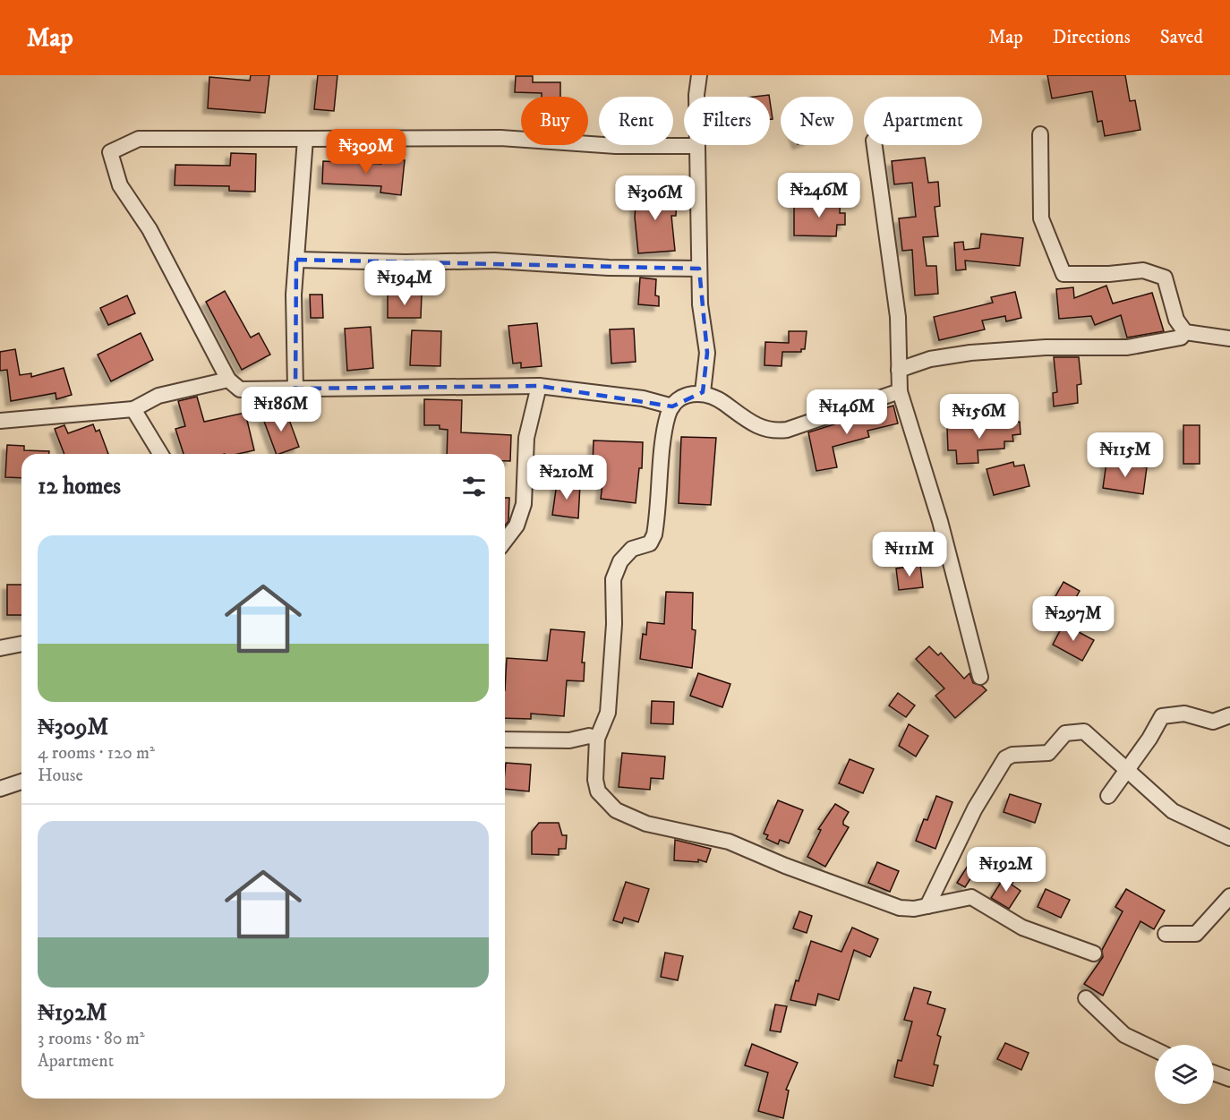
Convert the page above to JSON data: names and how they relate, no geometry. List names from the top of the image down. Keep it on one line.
{"page":{"header":"Map","nav":["Map","Directions","Saved"],"chip":["Buy","Rent","Filters","New","Apartment"],"price":["₦309M","₦246M","₦306M","₦194M","₦186M","₦146M","₦156M","₦115M","₦210M","₦111M","₦297M","₦192M"],"heading":"12 homes","list":[{"name":"₦309M","note":"4 rooms · 120 m² · House"},{"name":"₦192M","note":"3 rooms · 80 m² · Apartment"}]}}
